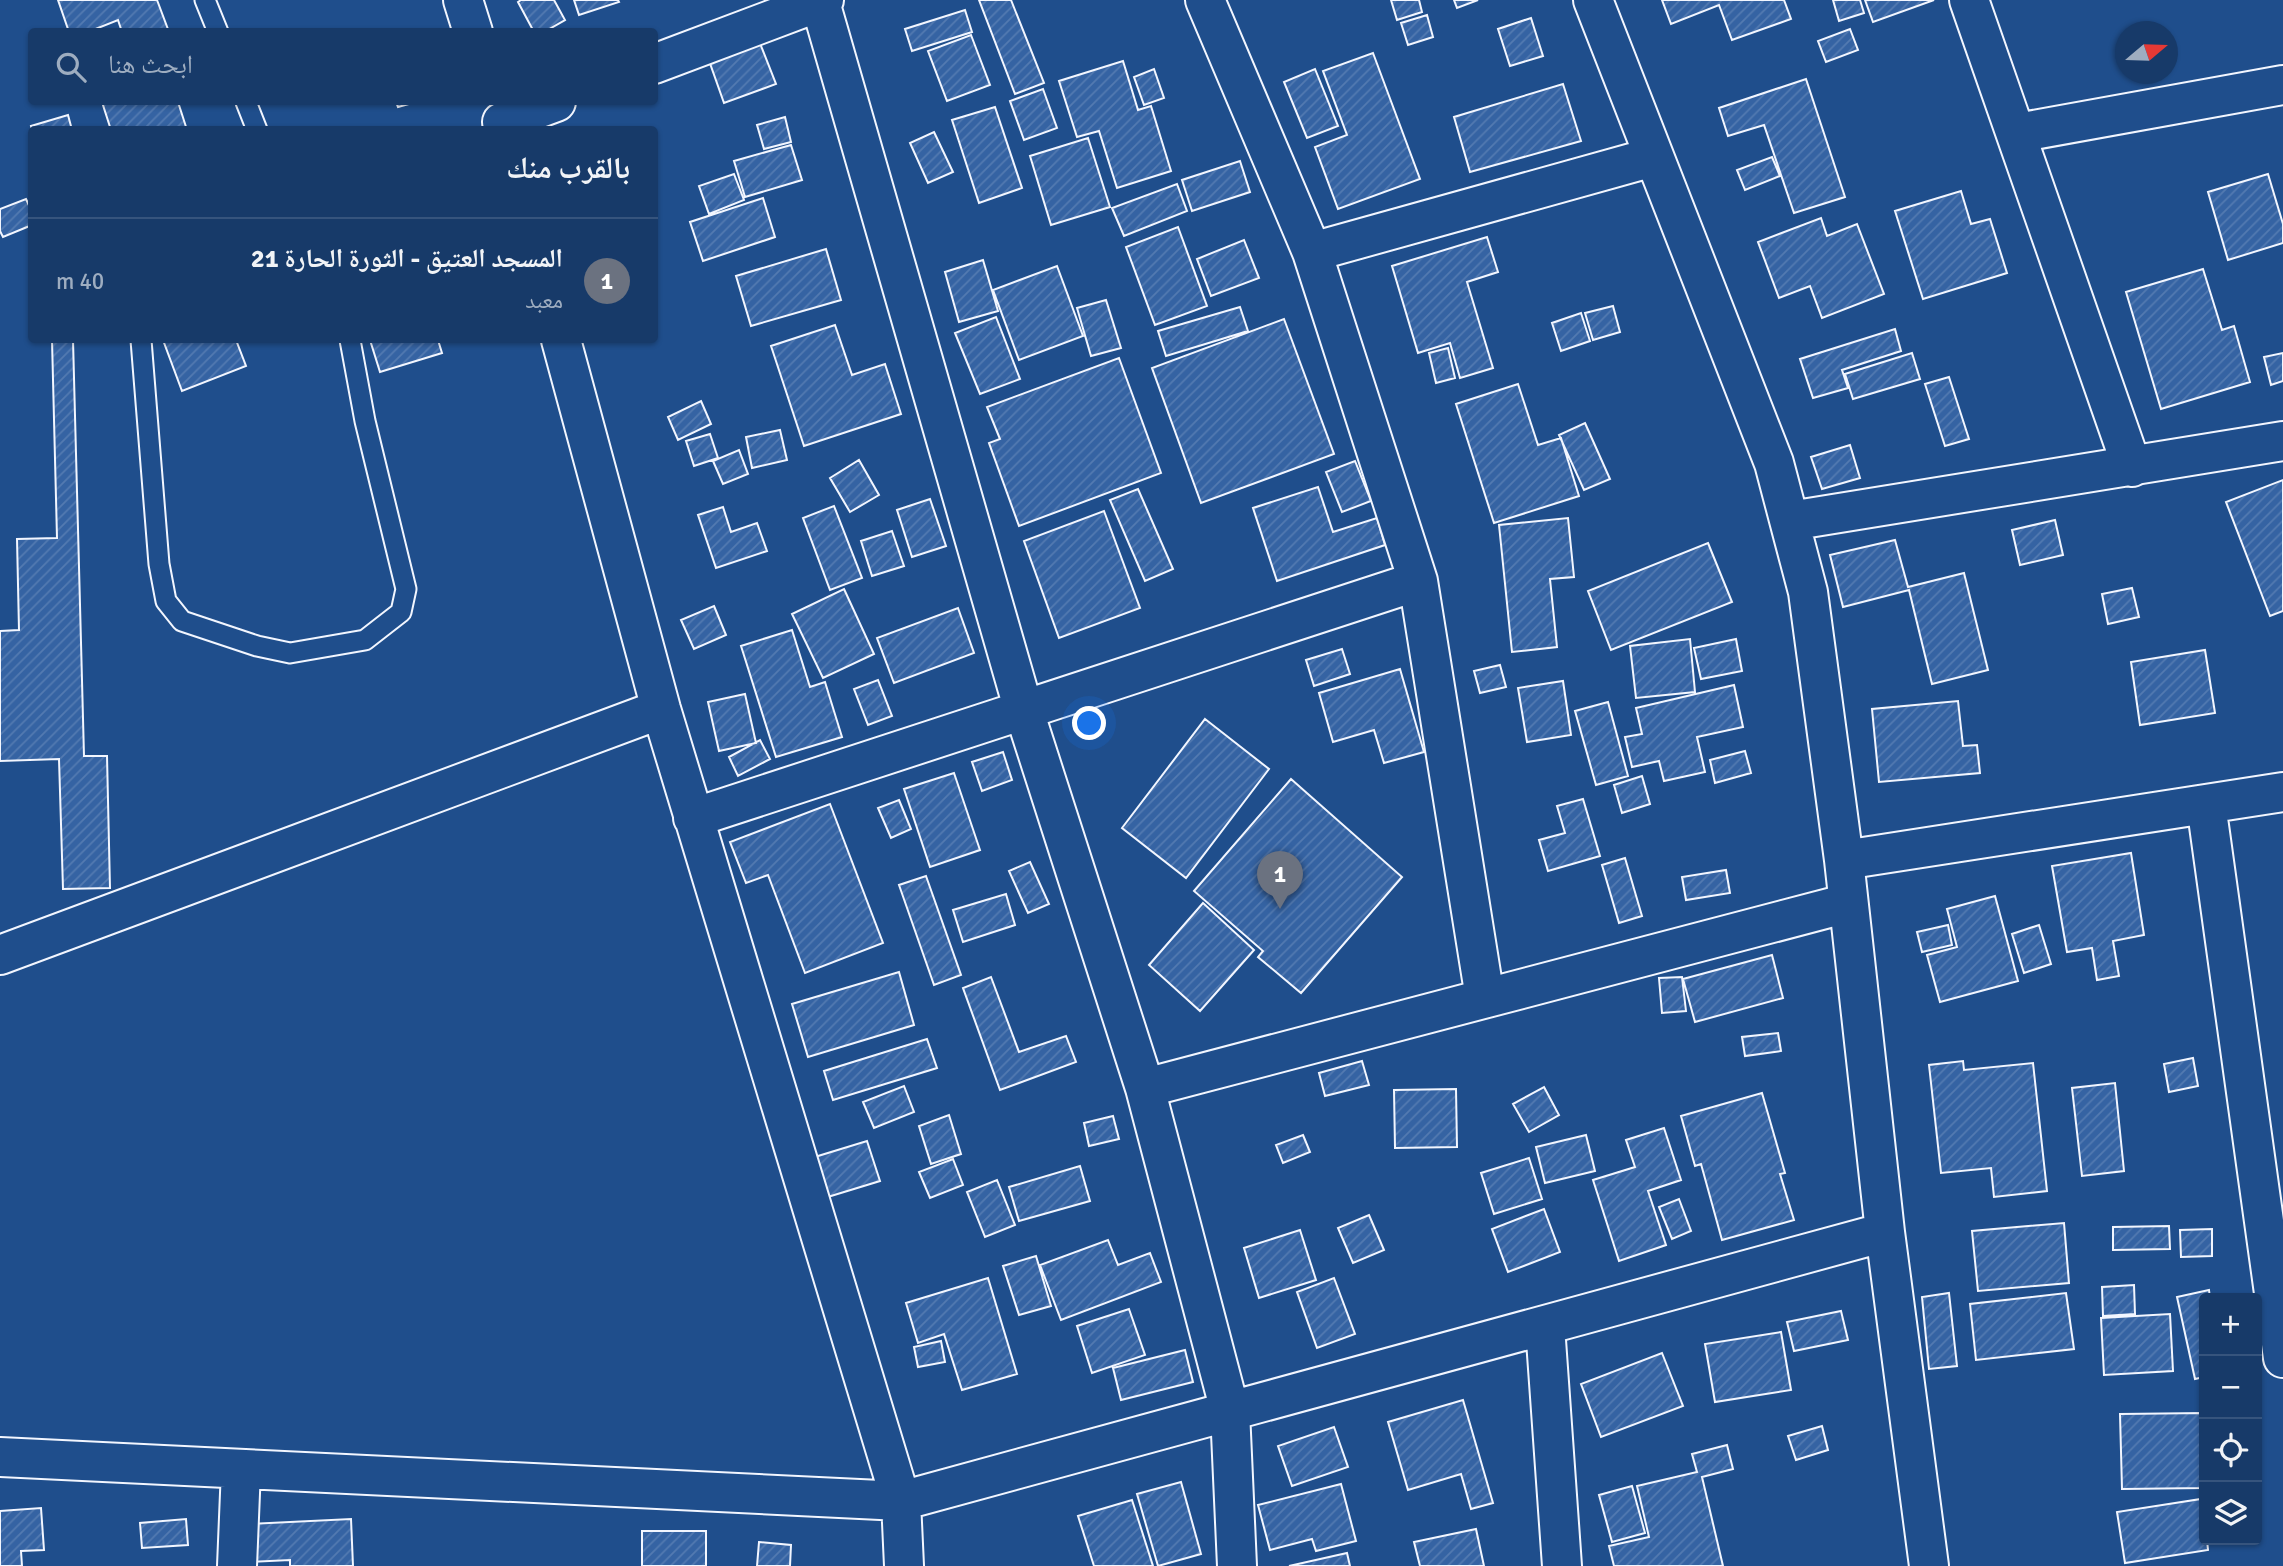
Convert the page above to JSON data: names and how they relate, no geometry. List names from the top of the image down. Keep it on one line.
{"north":"right","page":{"search":"ابحث هنا","heading":"بالقرب منك","list":[{"mark":"1","name":"المسجد العتيق - الثورة الحارة 21","note":"معبد","value":"40 m"}],"pins":"1","map_buttons":["+","−"]}}
